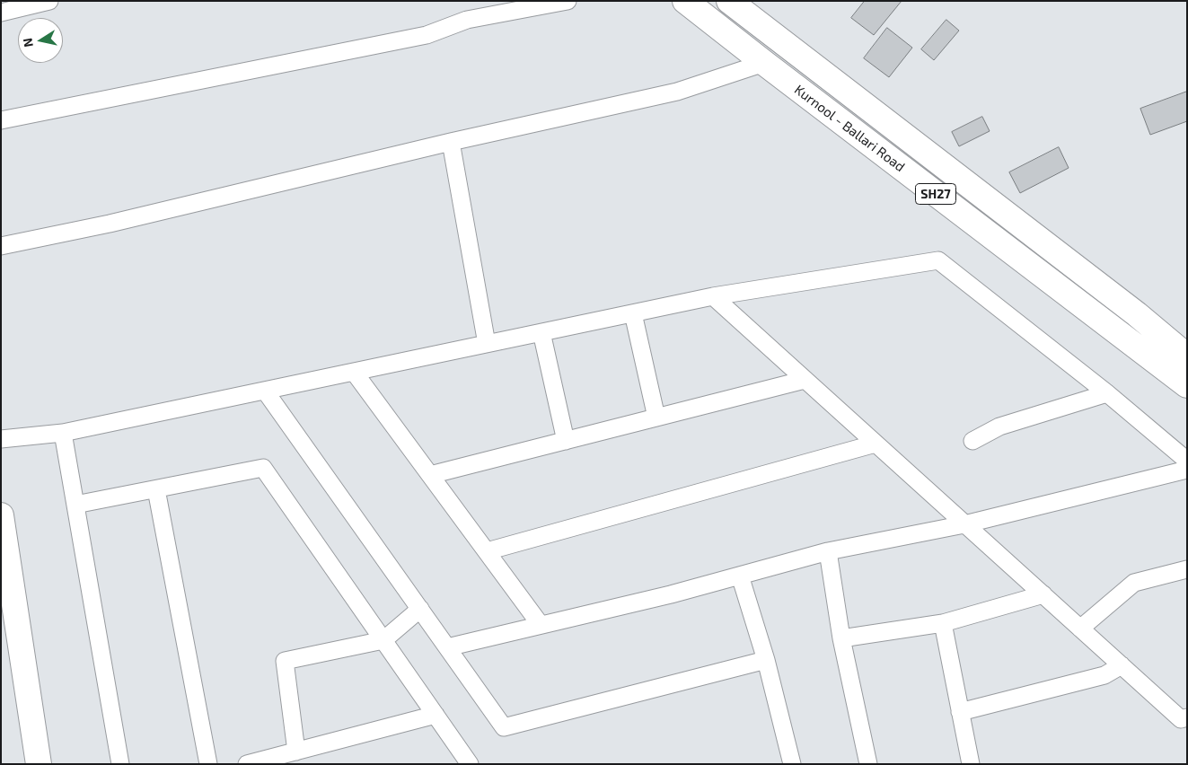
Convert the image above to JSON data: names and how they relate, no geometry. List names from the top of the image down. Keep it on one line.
{"streets":{"main road":["Kurnool - Ballari Road","SH27"]},"north":"left"}
